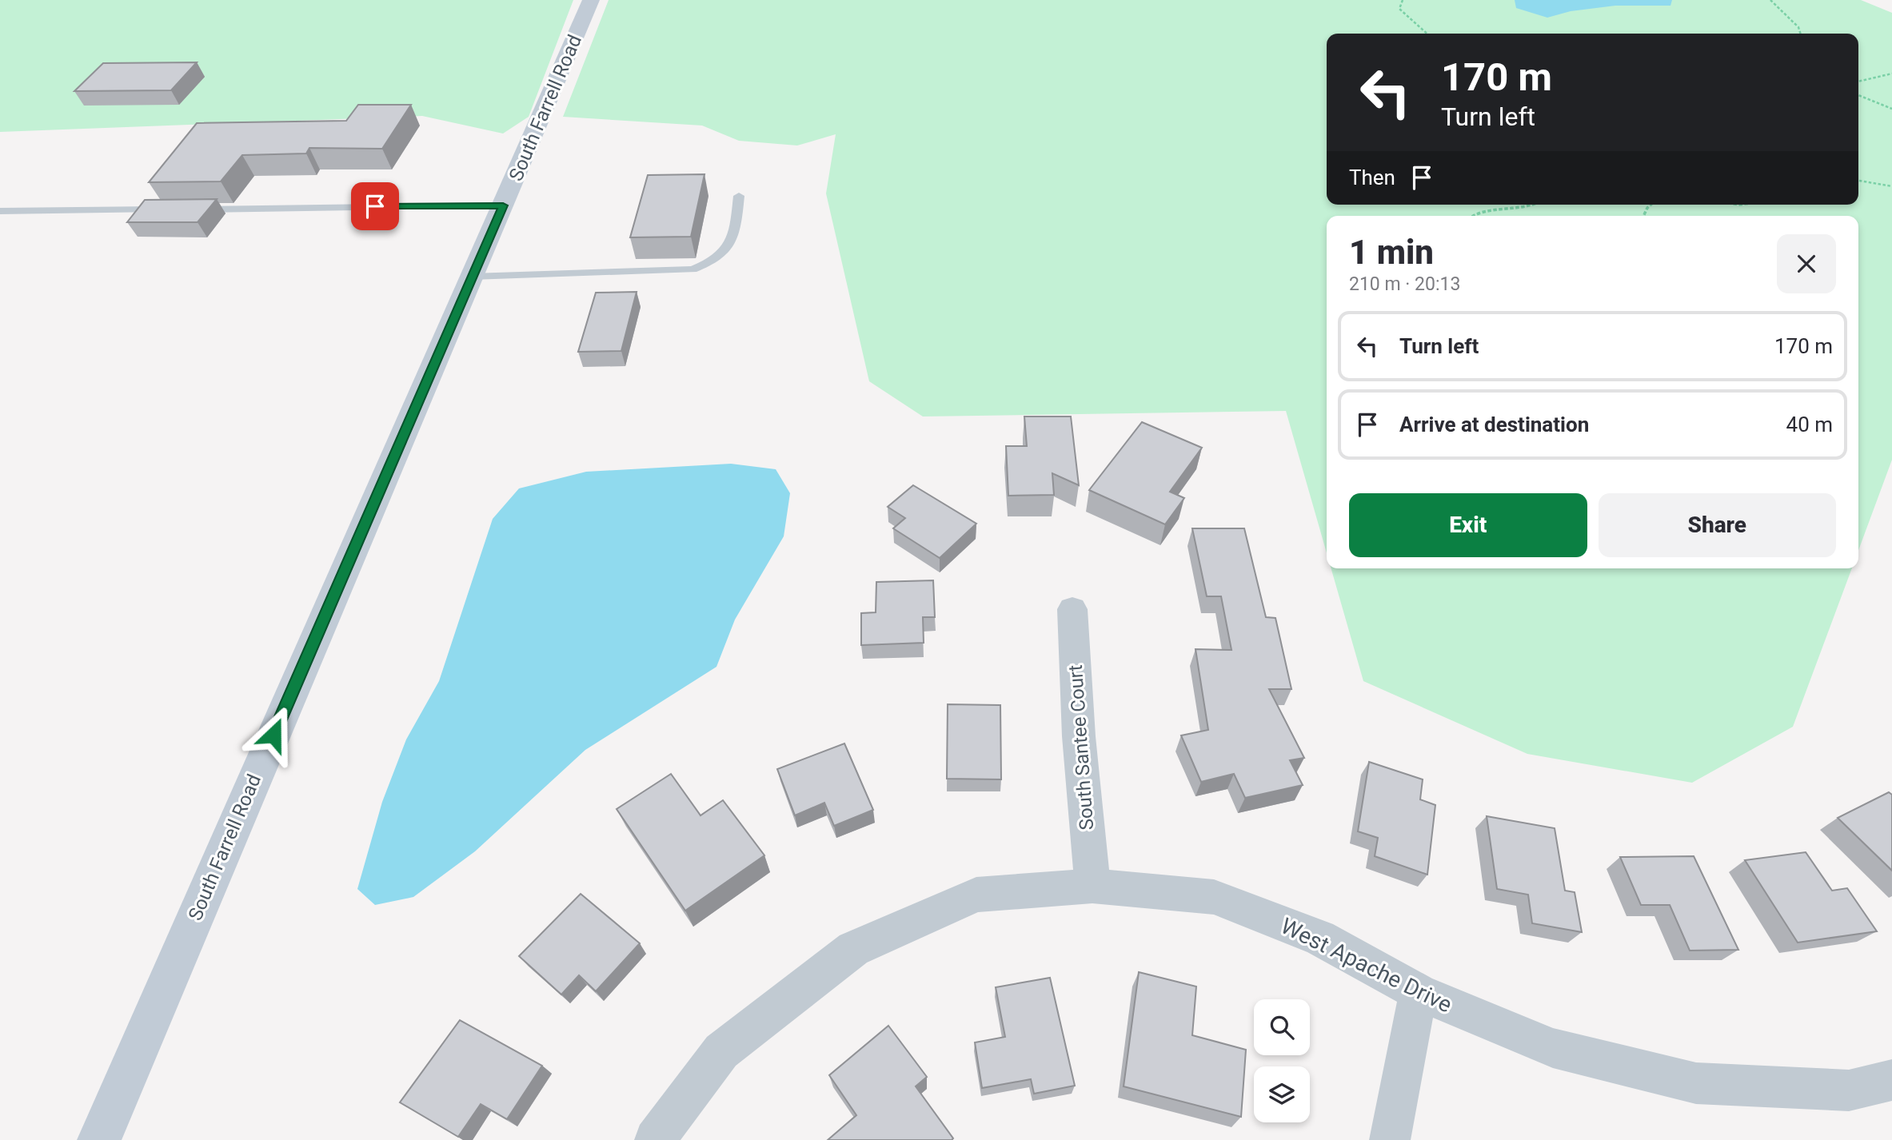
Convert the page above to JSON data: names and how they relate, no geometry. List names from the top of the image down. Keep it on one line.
{"streets":{"street":["South Farrell Road","South Santee Court","West Apache Drive"]},"crossings":[["South Santee Court","West Apache Drive"]],"page":{"turn":["170 m","Turn left"],"then":"Then","heading":["1 min","210 m · 20:13"],"list":[{"name":"Turn left","value":"170 m"},{"name":"Arrive at destination","value":"40 m"}],"buttons":["Exit","Share"]}}
